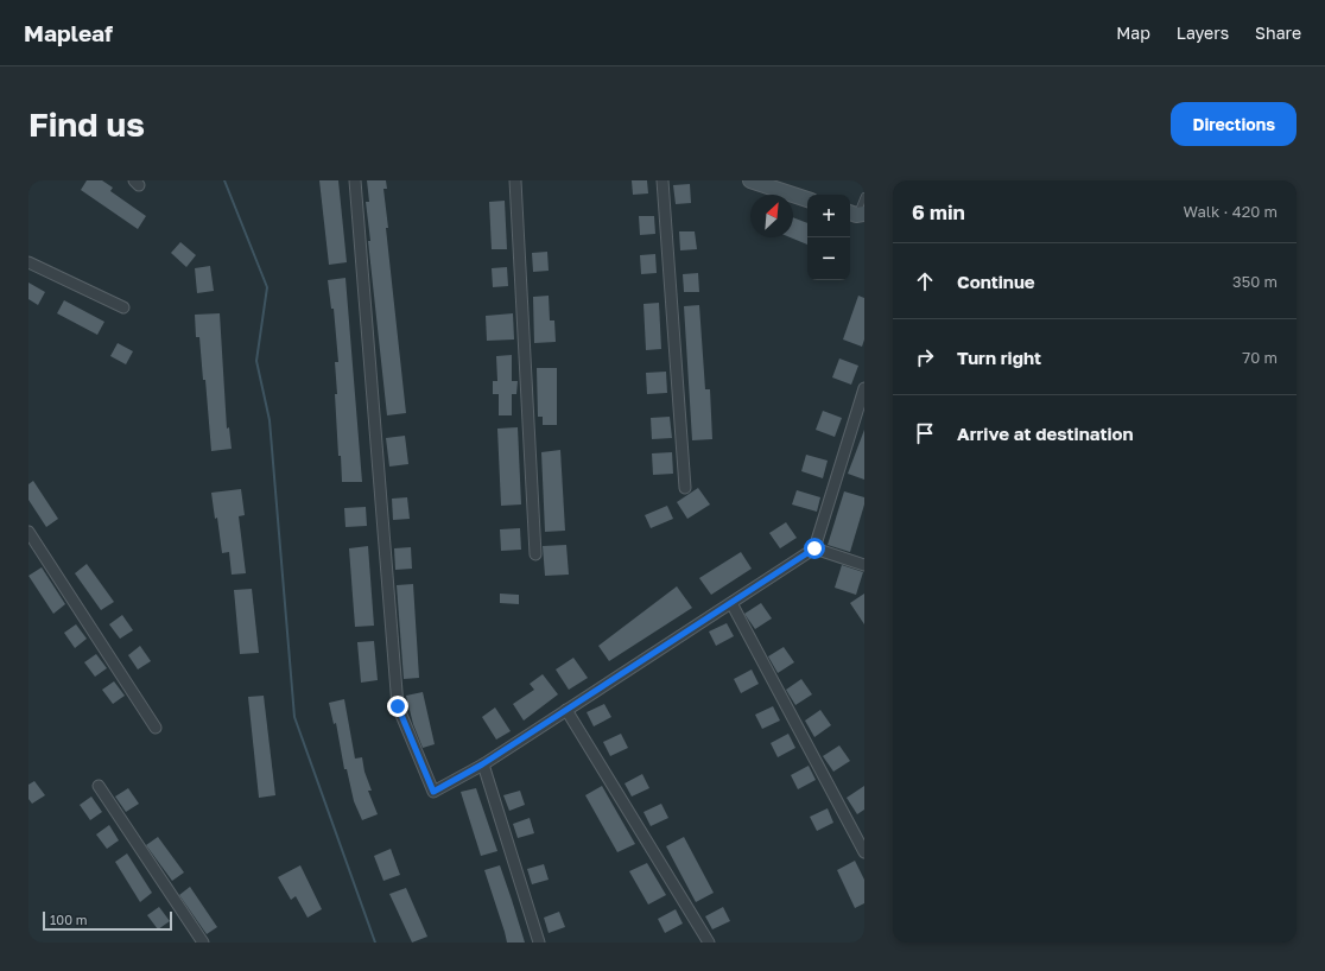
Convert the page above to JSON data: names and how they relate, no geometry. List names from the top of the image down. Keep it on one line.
{"scale_bar":"100 m","north":"top right","page":{"header":"Mapleaf","nav":["Map","Layers","Share"],"buttons":"Directions","title":"Find us","heading":["6 min","Walk · 420 m"],"map_buttons":["+","−"],"list":[["Continue","350 m"],["Turn right","70 m"],"Arrive at destination"],"scale":"100 m"}}
